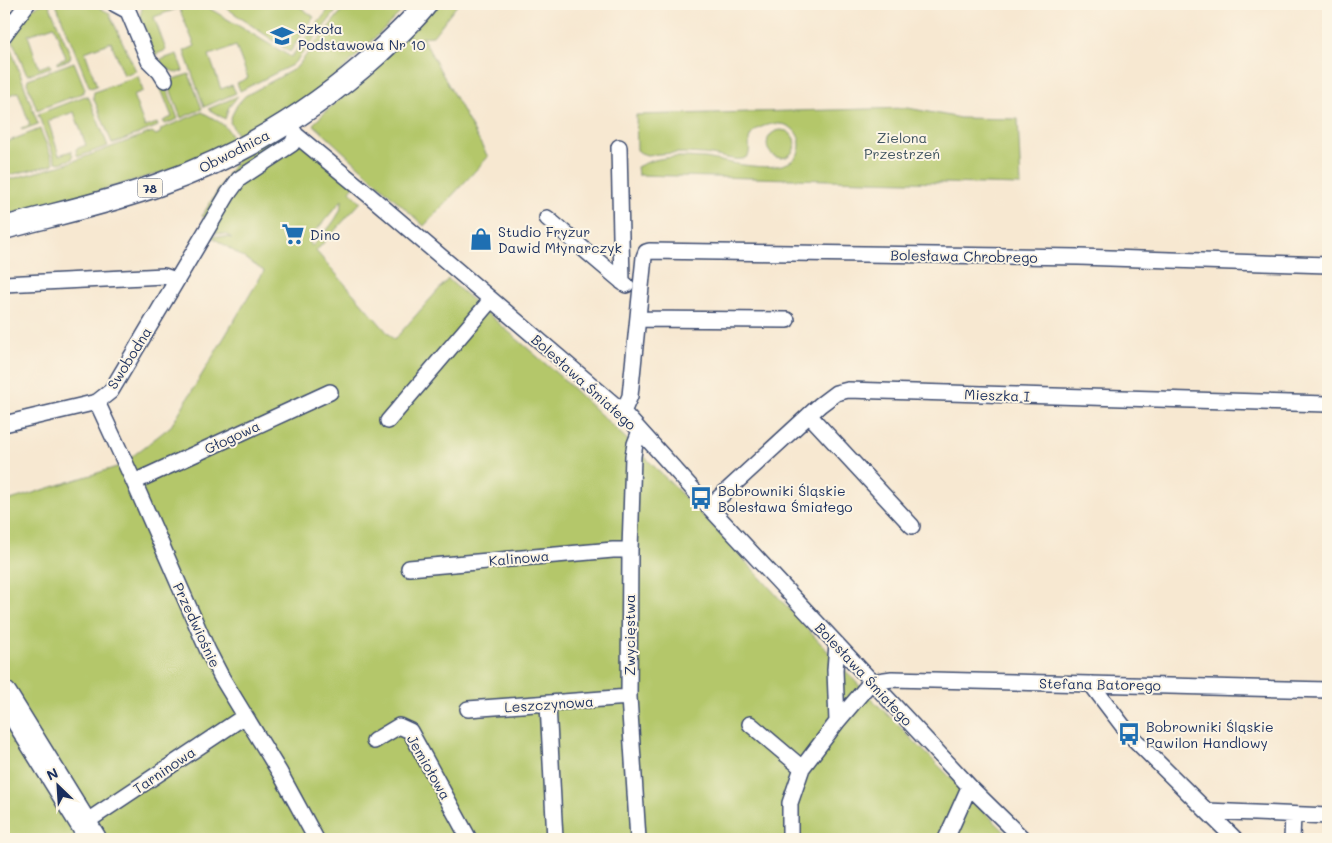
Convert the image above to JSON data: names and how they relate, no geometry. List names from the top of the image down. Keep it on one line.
{"streets":{"main road":["Obwodnica","78"],"street":["Bolesława Chrobrego","Swobodna","Bolesława Śmiałego","Mieszka I","Głogowa","Kalinowa","Przedwiośnie","Zwycięstwa","Stefana Batorego","Leszczynowa","Jemiołowa","Tarninowa"]},"crossings":[["Obwodnica","Swobodna"],["Obwodnica","Bolesława Śmiałego"],["Bolesława Chrobrego","Bolesława Śmiałego"],["Swobodna","Bolesława Śmiałego"],["Swobodna","Przedwiośnie"],["Bolesława Śmiałego","Mieszka I"],["Bolesława Śmiałego","Zwycięstwa"],["Bolesława Śmiałego","Stefana Batorego"],["Głogowa","Przedwiośnie"],["Kalinowa","Zwycięstwa"],["Przedwiośnie","Tarninowa"],["Zwycięstwa","Leszczynowa"]],"parks":["Zielona Przestrzeń"],"places":{"school or university":["Szkoła Podstawowa Nr 10"],"supermarket":["Dino"],"shop":["Studio Fryzur Dawid Młynarczyk"],"bus stop":["Bobrowniki Śląskie Bolesława Śmiałego","Bobrowniki Śląskie Pawilon Handlowy"]},"north":"top left"}
